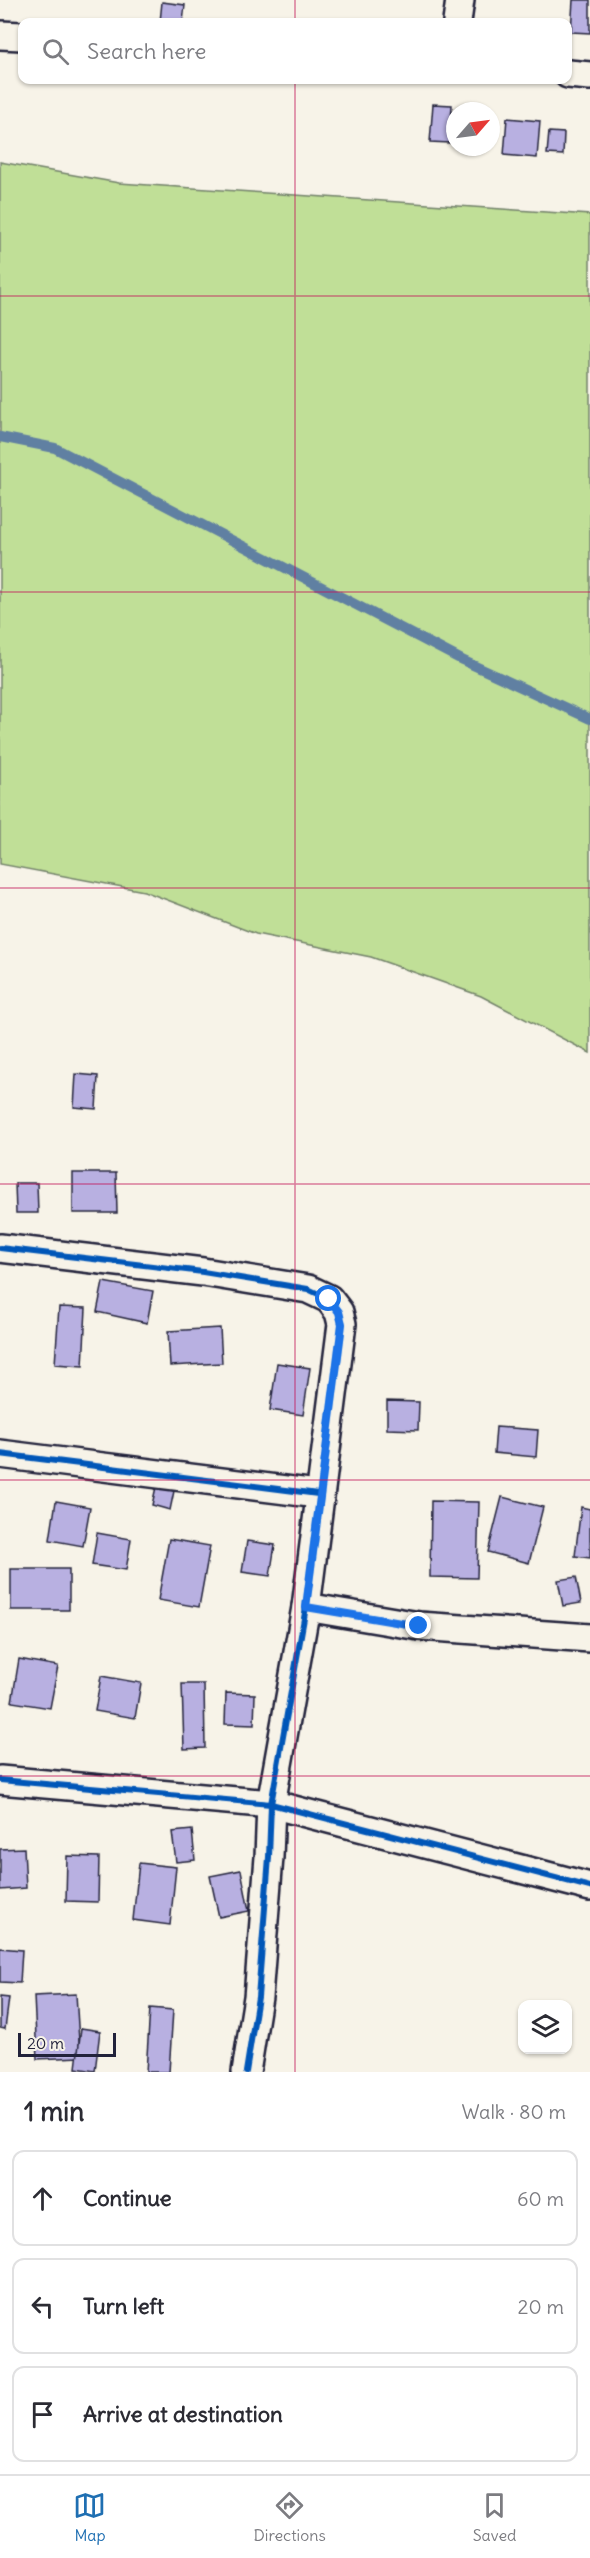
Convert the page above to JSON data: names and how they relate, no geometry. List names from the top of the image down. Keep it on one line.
{"scale_bar":"20 m","north":"top right","page":{"search":"Search here","scale":"20 m","heading":["1 min","Walk · 80 m"],"list":[["Continue","60 m"],["Turn left","20 m"],"Arrive at destination"],"nav":["Map","Directions","Saved"]}}
